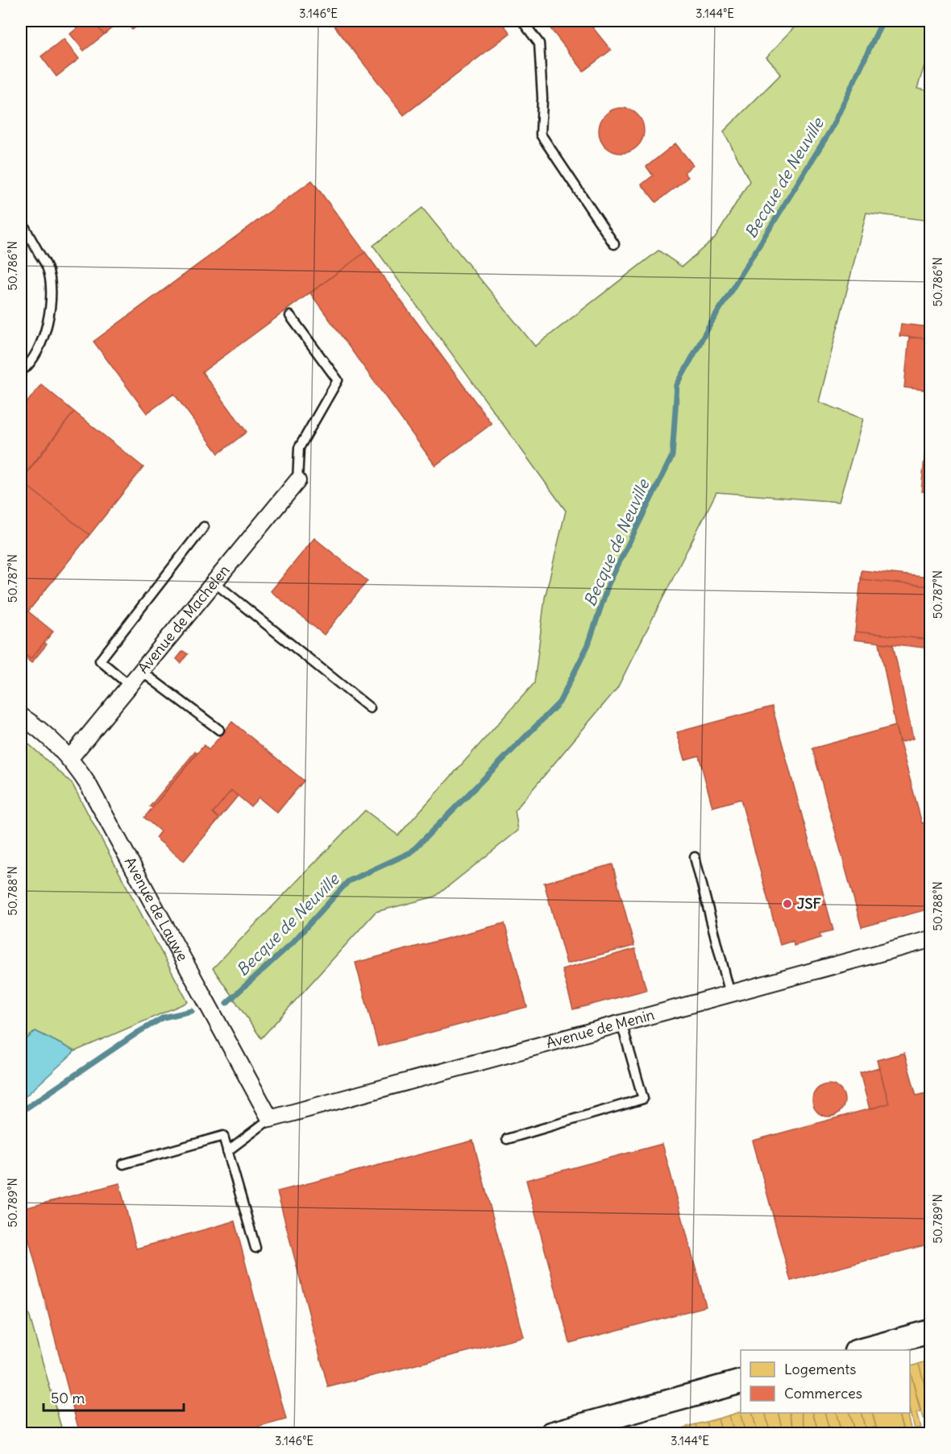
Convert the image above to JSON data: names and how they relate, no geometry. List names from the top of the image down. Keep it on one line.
{"streets":{"street":["Avenue de Machelen","Avenue de Lauwe","Avenue de Menin"]},"crossings":[["Avenue de Machelen","Avenue de Lauwe"],["Avenue de Lauwe","Avenue de Menin"]],"water":["Becque de Neuville"],"places":["JSF"],"legend":["Logements","Commerces"],"scale_bar":"50 m","coordinates":["3.146°E","3.144°E","50.786°N","50.787°N","50.788°N","50.789°N"]}
